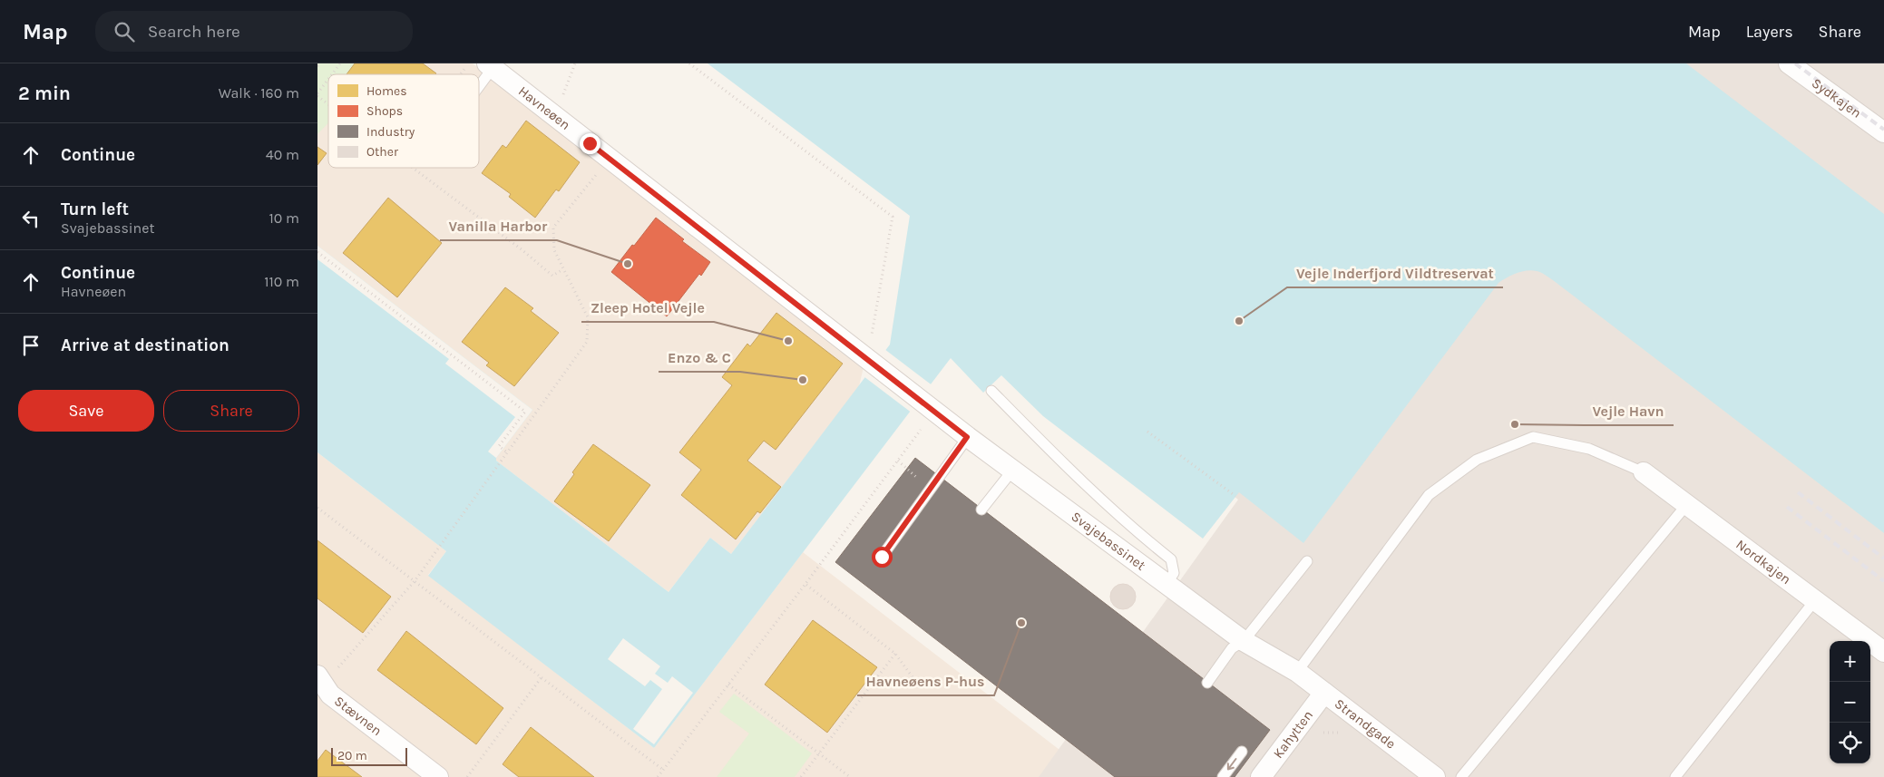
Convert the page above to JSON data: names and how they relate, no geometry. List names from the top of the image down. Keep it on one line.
{"streets":{"street":["Sydkajen","Havneøen","Svajebassinet","Nordkajen","Stævnen","Strandgade","Kahytten"]},"crossings":[["Havneøen","Svajebassinet"],["Svajebassinet","Strandgade"],["Strandgade","Kahytten"]],"places":["Vanilla Harbor","Vejle Inderfjord Vildtreservat","Zleep Hotel Vejle","Enzo & C","Vejle Havn","Havneøens P-hus"],"legend":["Homes","Shops","Industry","Other"],"scale_bar":"20 m","page":{"header":"Map","search":"Search here","nav":["Map","Layers","Share"],"heading":["2 min","Walk · 160 m"],"list":[["Continue","40 m"],["Turn left","Svajebassinet","10 m"],["Continue","Havneøen","110 m"],"Arrive at destination"],"buttons":["Save","Share"],"map_buttons":["+","−"],"scale":"20 m"}}
